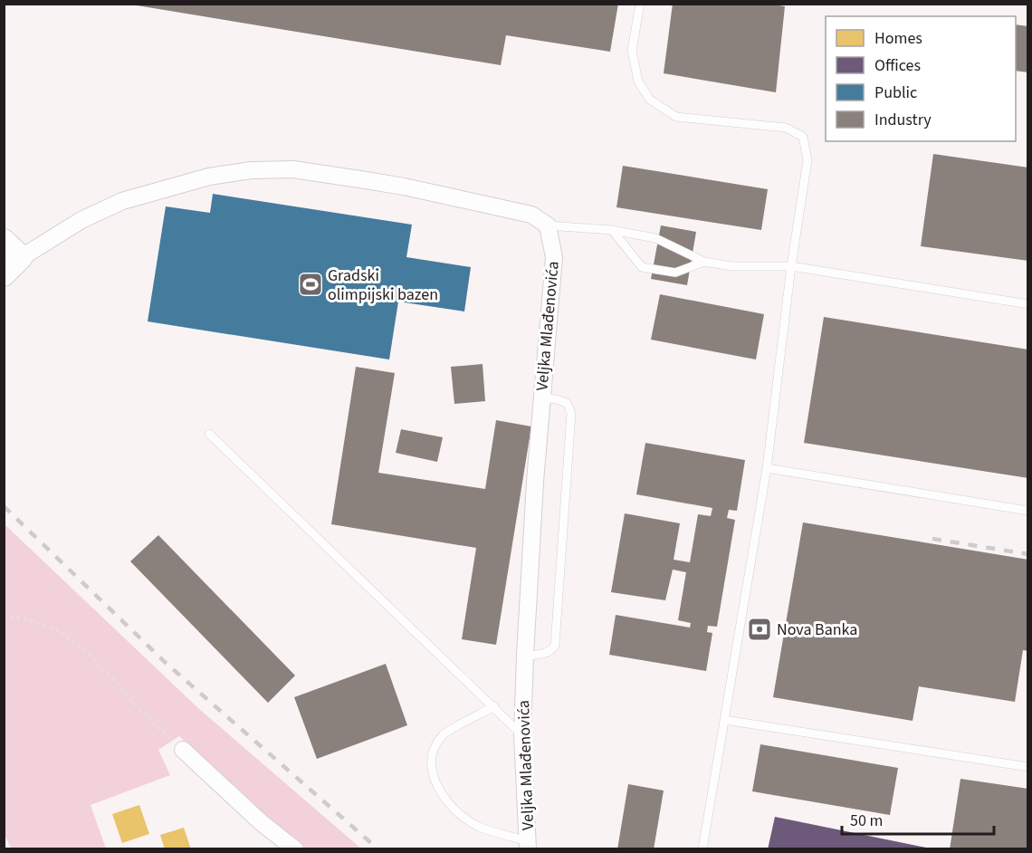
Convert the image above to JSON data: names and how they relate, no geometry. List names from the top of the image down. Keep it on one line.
{"streets":{"street":["Veljka Mlađenovića"]},"places":{"sports":["Gradski olimpijski bazen"],"bank":["Nova Banka"]},"legend":["Homes","Offices","Public","Industry"],"scale_bar":"50 m"}
